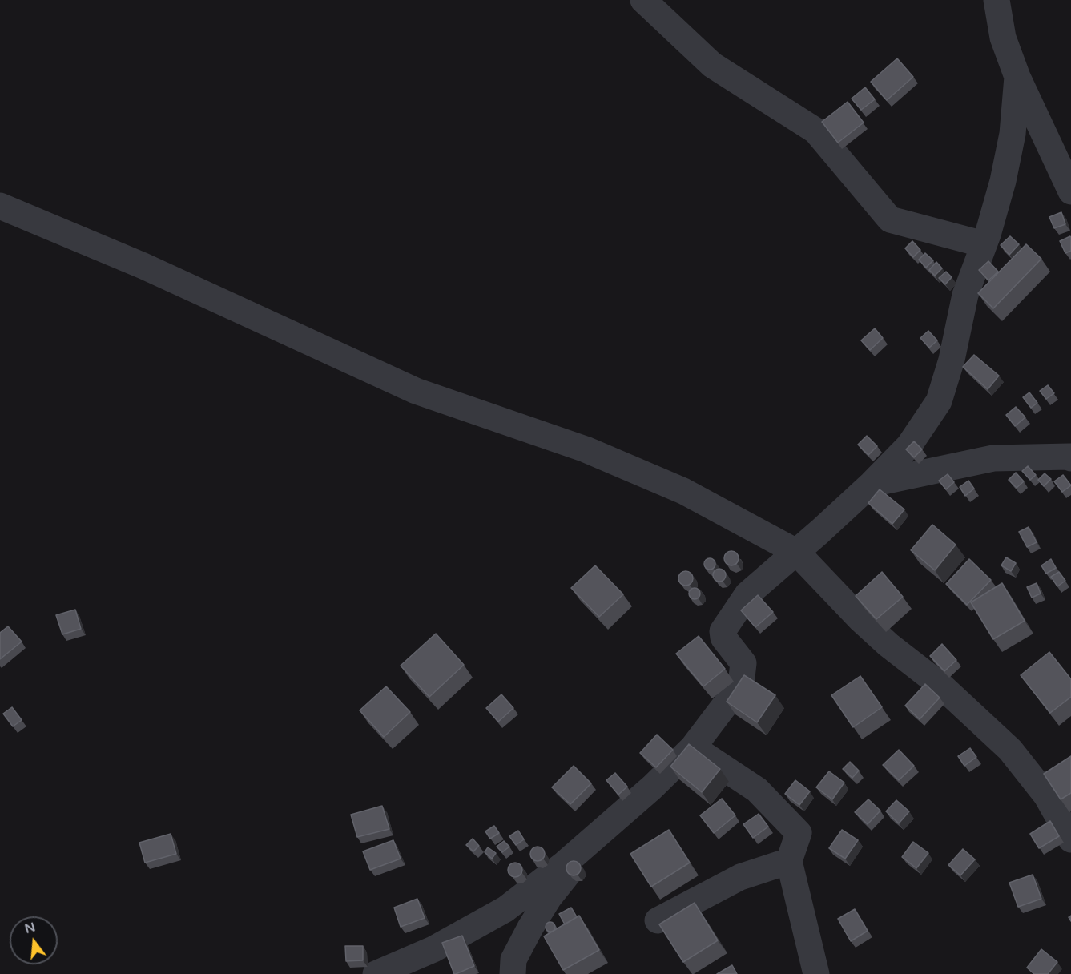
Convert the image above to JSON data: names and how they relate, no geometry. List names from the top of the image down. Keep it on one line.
{"north":"top"}
